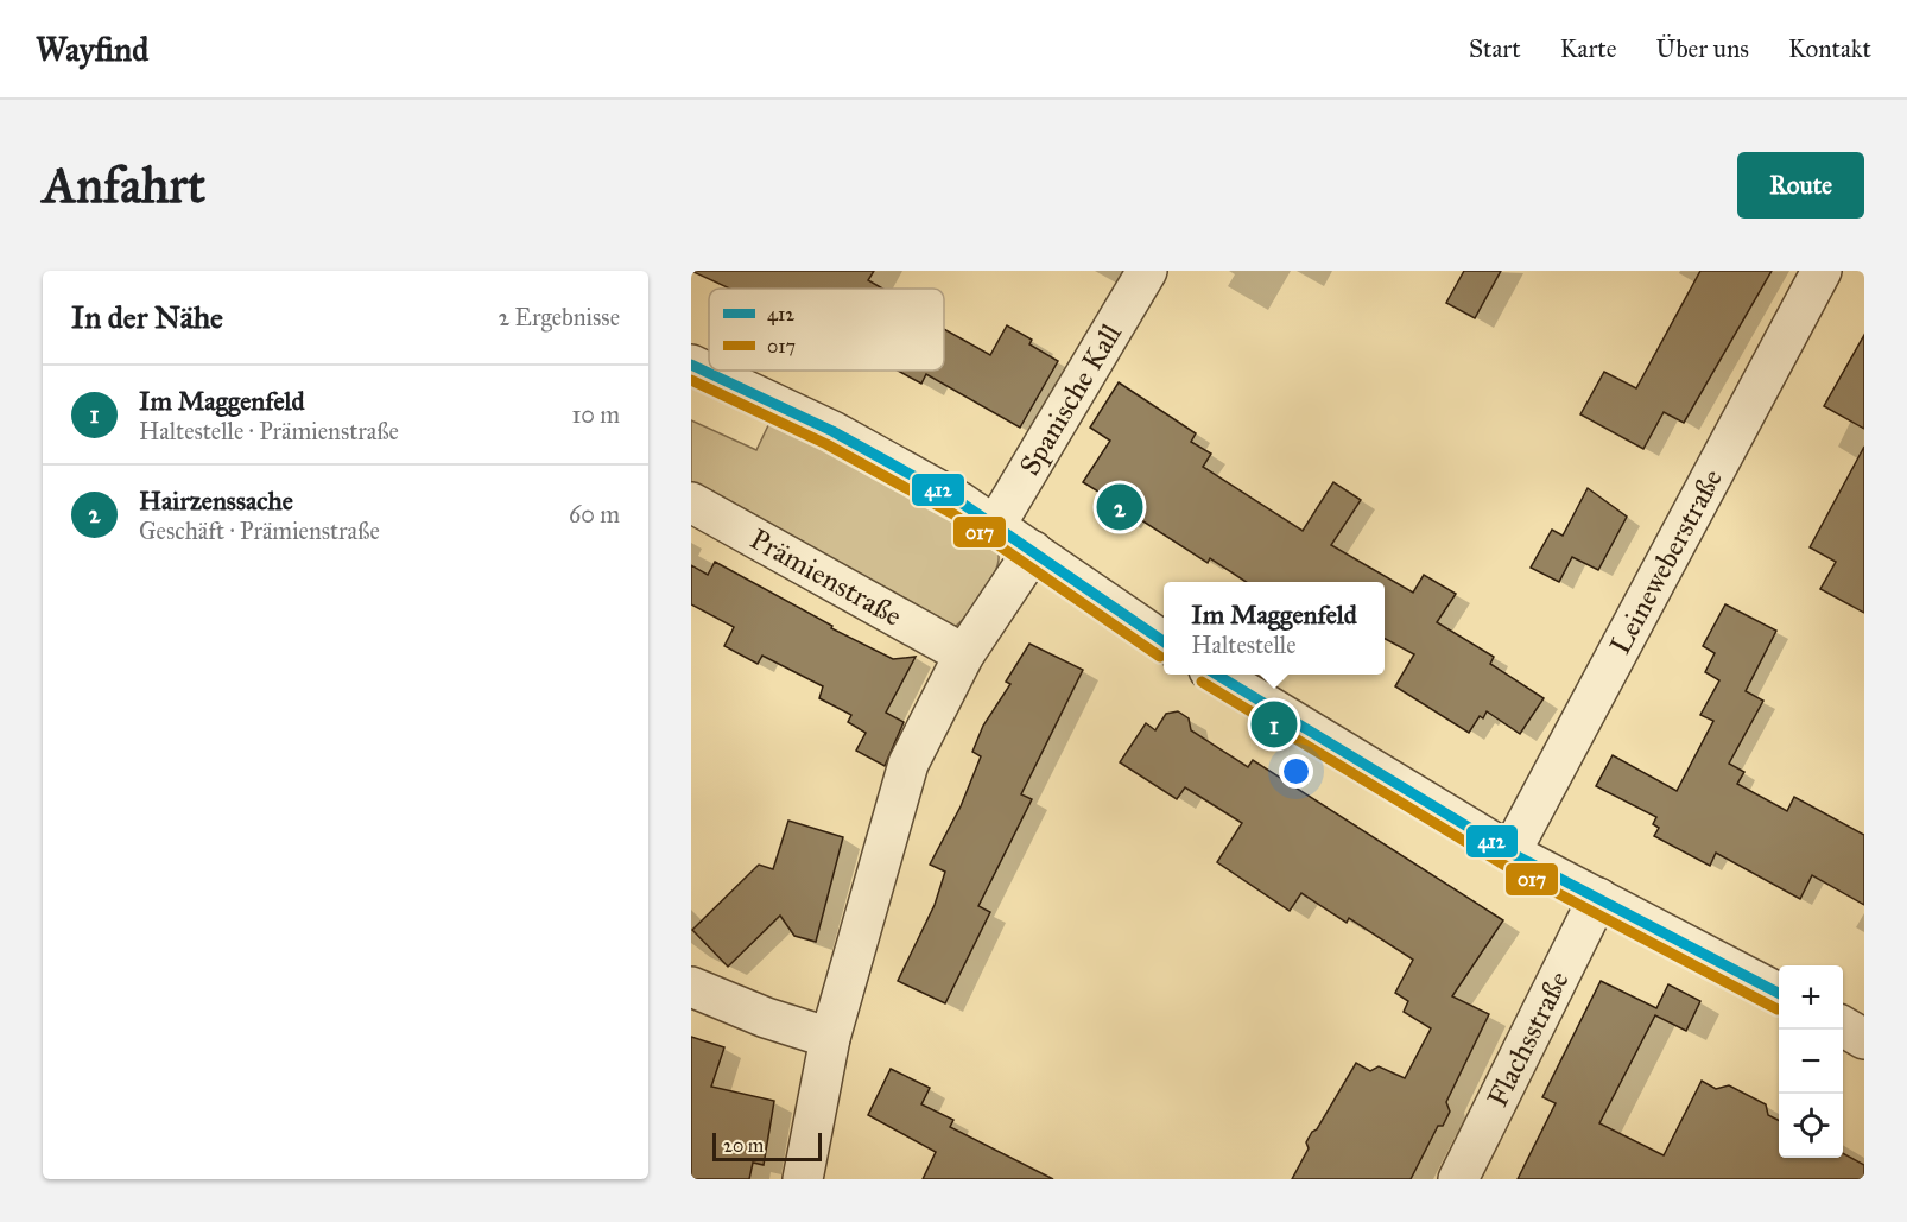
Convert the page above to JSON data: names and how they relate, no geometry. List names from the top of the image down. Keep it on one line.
{"streets":{"street":["Spanische Kall","Leineweberstraße","Prämienstraße","Flachsstraße"]},"lines":["transit line 412","transit line 017"],"legend":["412","017"],"scale_bar":"20 m","page":{"header":"Wayfind","nav":["Start","Karte","Über uns","Kontakt"],"buttons":"Route","title":"Anfahrt","heading":["In der Nähe","2 Ergebnisse"],"list":[{"mark":"1","name":"Im Maggenfeld","note":"Haltestelle · Prämienstraße","value":"10 m"},{"mark":"2","name":"Hairzenssache","note":"Geschäft · Prämienstraße","value":"60 m"}],"pins":["2","1"],"popup":["Im Maggenfeld","Haltestelle"],"map_buttons":["+","−"],"scale":"20 m"}}
